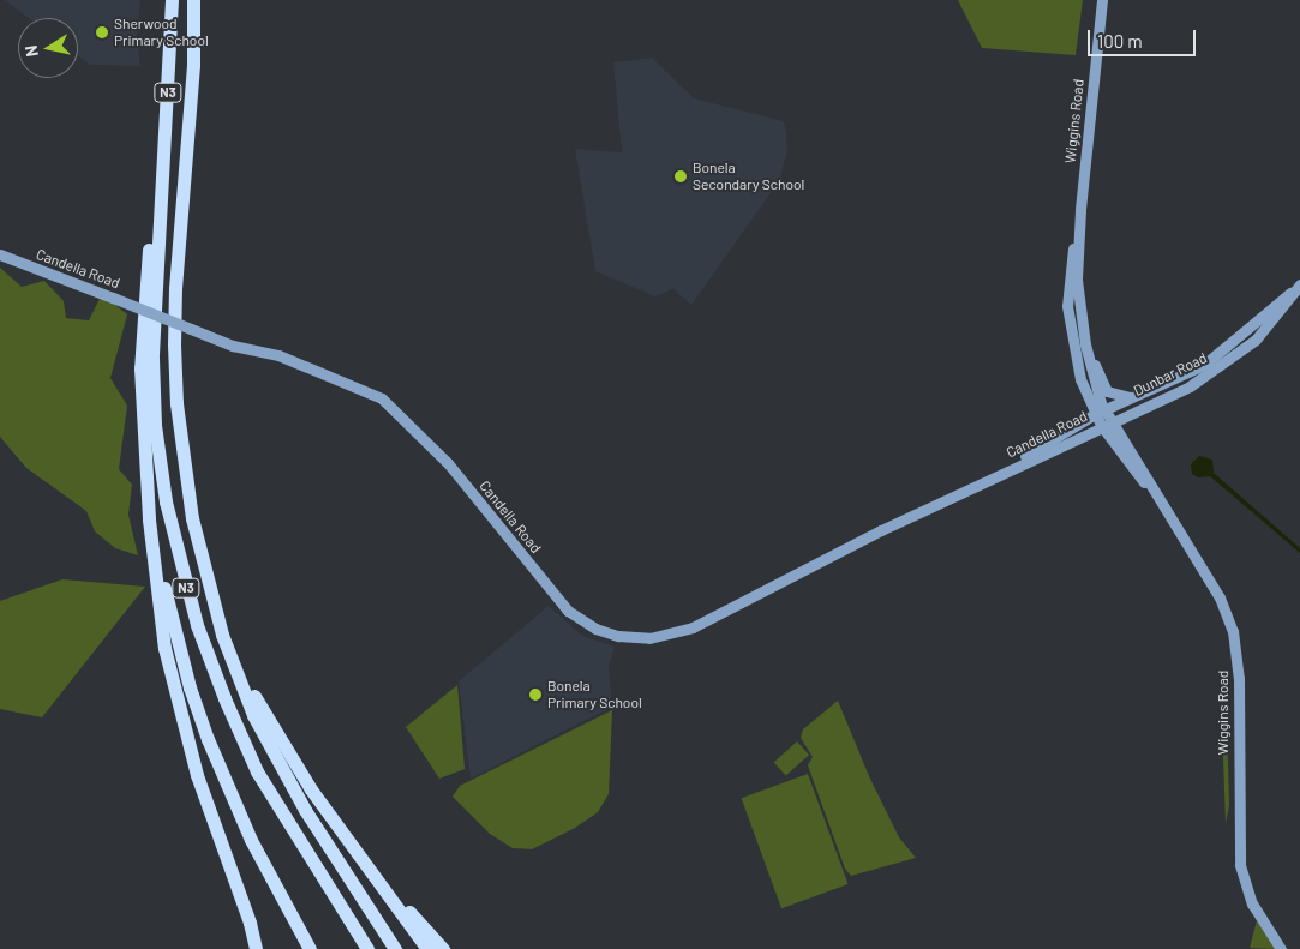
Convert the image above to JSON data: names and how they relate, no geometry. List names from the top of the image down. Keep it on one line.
{"streets":{"highway":["N3"],"street":["Wiggins Road","Candella Road","Dunbar Road"]},"crossings":[["Wiggins Road","Candella Road"],["Wiggins Road","Dunbar Road"],["Candella Road","Dunbar Road"]],"places":["Sherwood Primary School","Bonela Secondary School","Bonela Primary School"],"scale_bar":"100 m","north":"left"}
